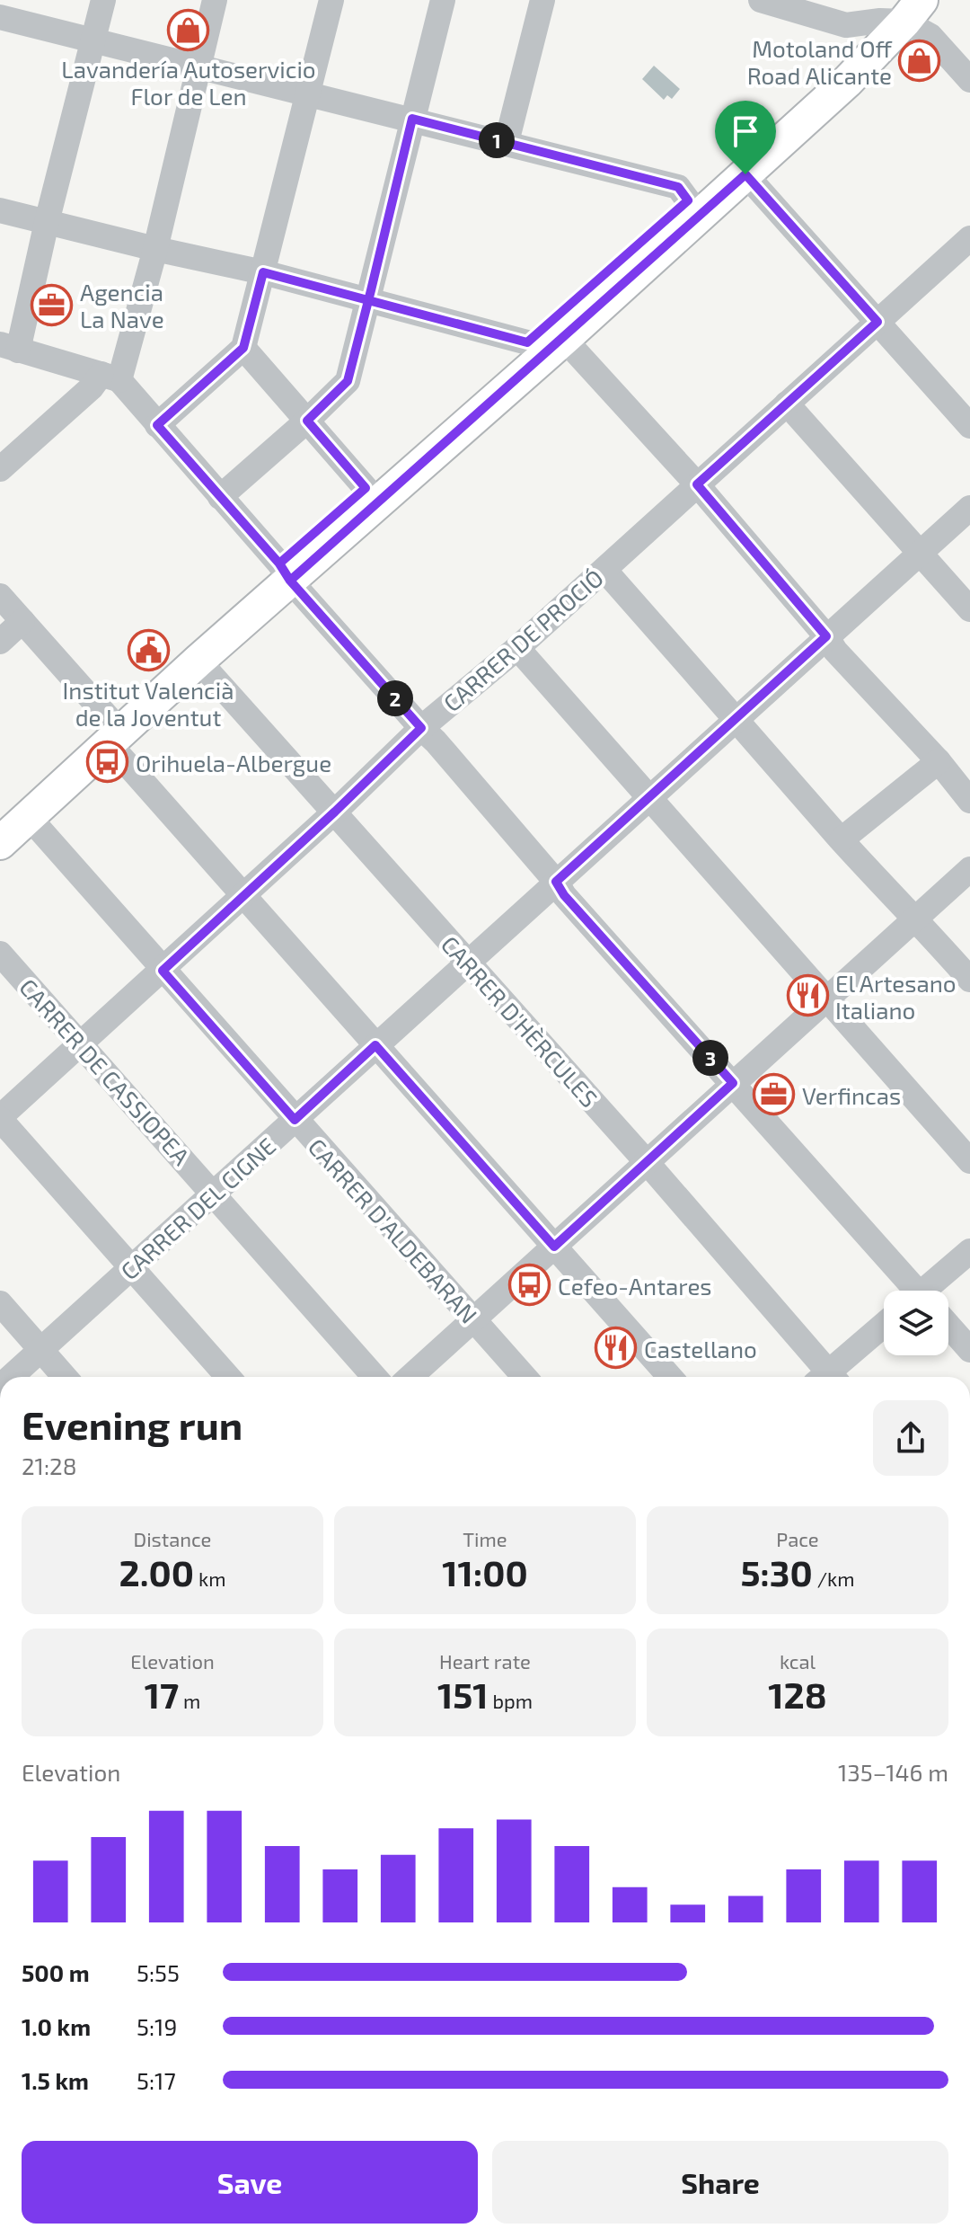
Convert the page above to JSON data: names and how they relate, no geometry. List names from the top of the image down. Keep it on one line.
{"streets":{"street":["CARRER DE PROCIÓ","CARRER D'HÈRCULES","CARRER DE CASSIOPEA","CARRER DEL CIGNE","CARRER D'ALDEBARAN"]},"crossings":[["CARRER DE PROCIÓ","CARRER D'HÈRCULES"],["CARRER DE PROCIÓ","CARRER DE CASSIOPEA"],["CARRER DE PROCIÓ","CARRER D'ALDEBARAN"],["CARRER D'HÈRCULES","CARRER DEL CIGNE"],["CARRER DE CASSIOPEA","CARRER DEL CIGNE"],["CARRER DEL CIGNE","CARRER D'ALDEBARAN"]],"places":{"shop":["Lavandería Autoservicio Flor de Len","Motoland Off Road Alicante"],"office":["Agencia La Nave","Verfincas"],"public building":["Institut Valencià de la Joventut"],"bus stop":["Orihuela-Albergue","Cefeo-Antares"],"restaurant":["El Artesano Italiano","Castellano"]},"page":{"pins":["1","2","3"],"heading":["Evening run","21:28"],"stats":[["Distance","2.00 km"],["Time","11:00"],["Pace","5:30 /km"],["Elevation","17 m"],["Heart rate","151 bpm"],["kcal","128"]],"chart":["Elevation","135–146 m"],"list":[{"name":"500 m","note":"5:55"},{"name":"1.0 km","note":"5:19"},{"name":"1.5 km","note":"5:17"}],"buttons":["Save","Share"]}}
